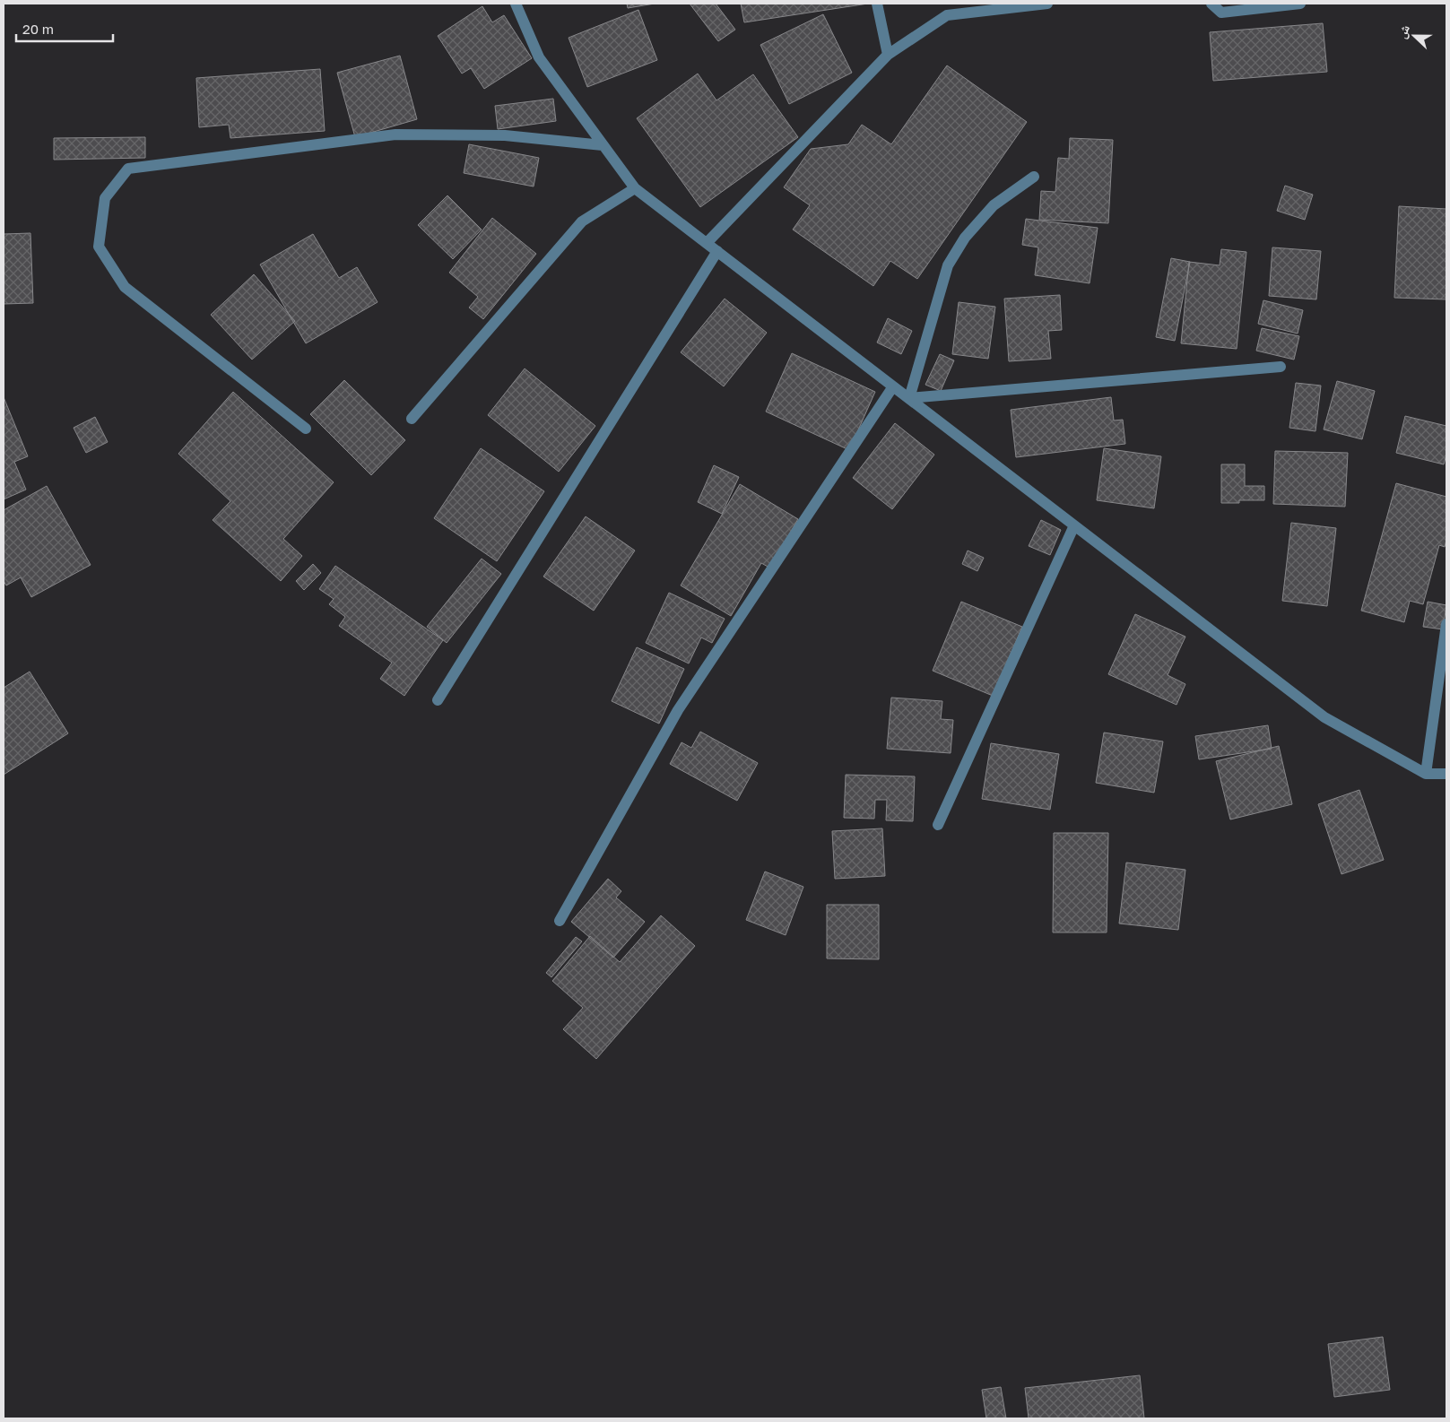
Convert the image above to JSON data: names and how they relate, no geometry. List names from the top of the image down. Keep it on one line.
{"scale_bar":"20 m","north":"left"}
